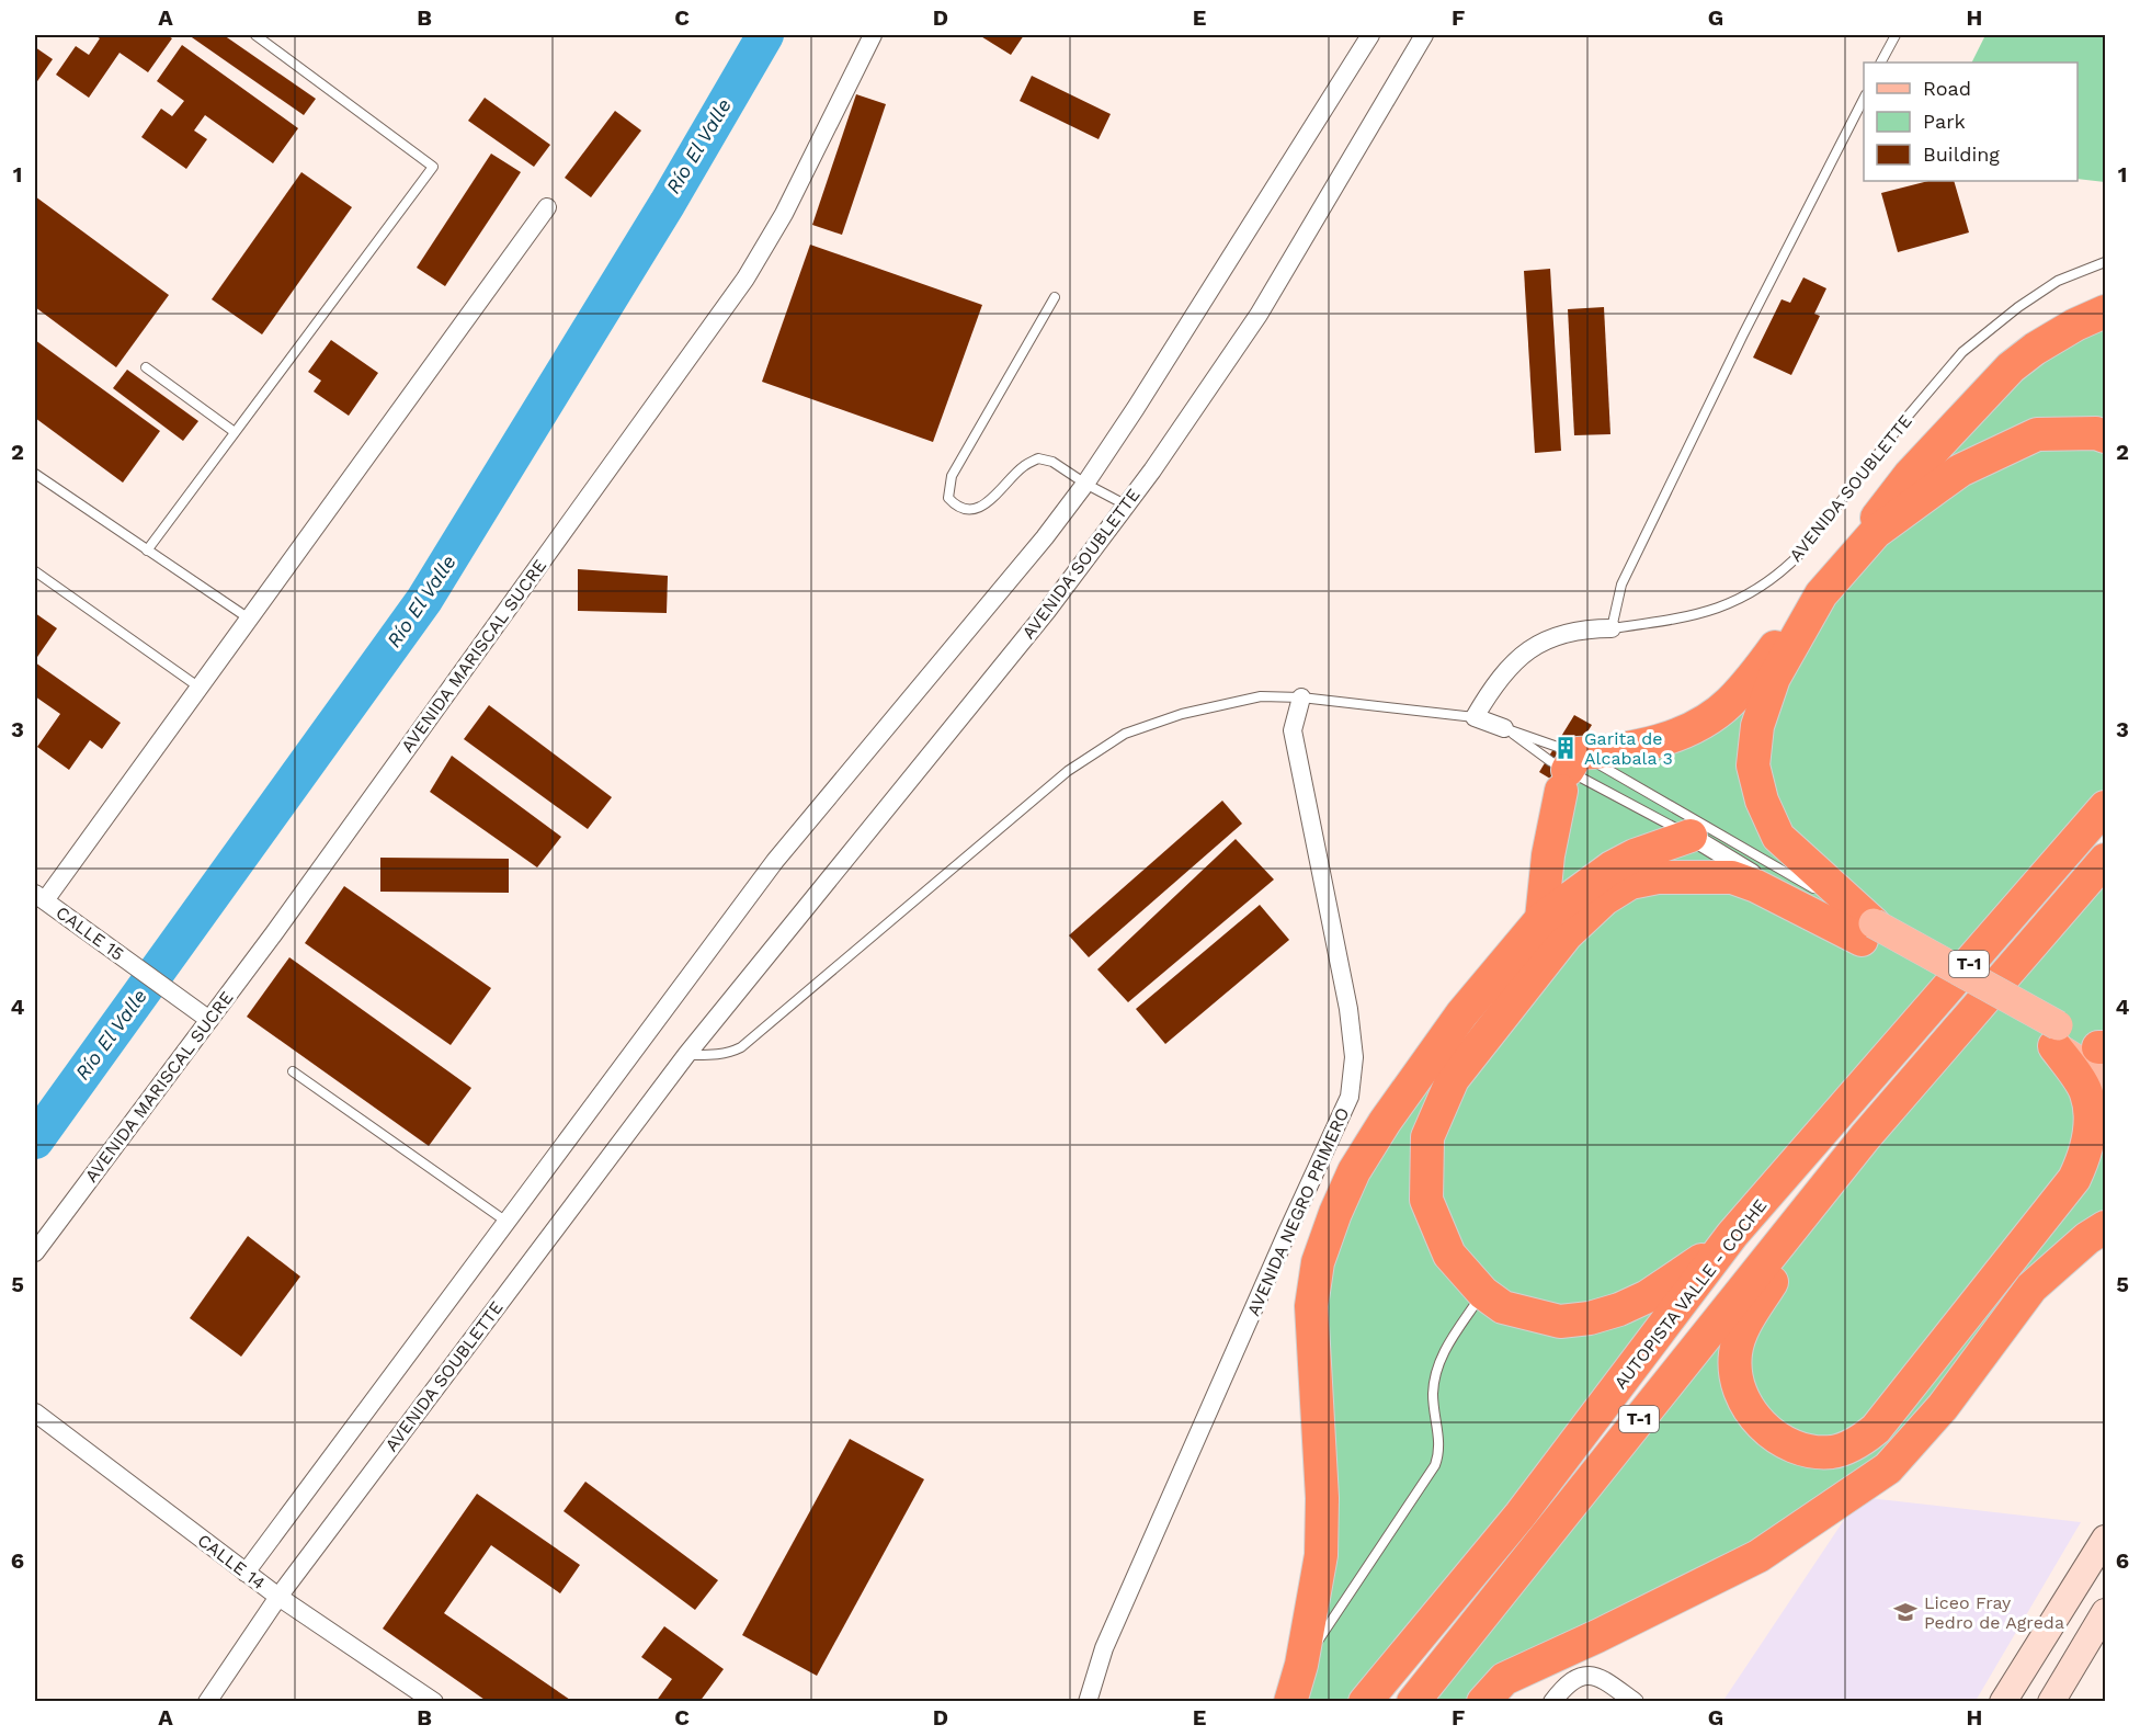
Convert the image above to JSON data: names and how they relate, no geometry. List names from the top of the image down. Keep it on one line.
{"streets":{"highway":["T-1","AUTOPISTA VALLE - COCHE"],"street":["AVENIDA SOUBLETTE","AVENIDA MARISCAL SUCRE","CALLE 15","AVENIDA NEGRO PRIMERO","CALLE 14"]},"crossings":[["AVENIDA SOUBLETTE","CALLE 14"],["AVENIDA MARISCAL SUCRE","CALLE 15"]],"water":["Río El Valle"],"places":{"building":["Garita de Alcabala 3"],"school or university":["Liceo Fray Pedro de Agreda"]},"legend":["Road","Park","Building"],"grid":{"columns":["A","B","C","D","E","F","G","H"],"rows":["1","2","3","4","5","6"]}}
